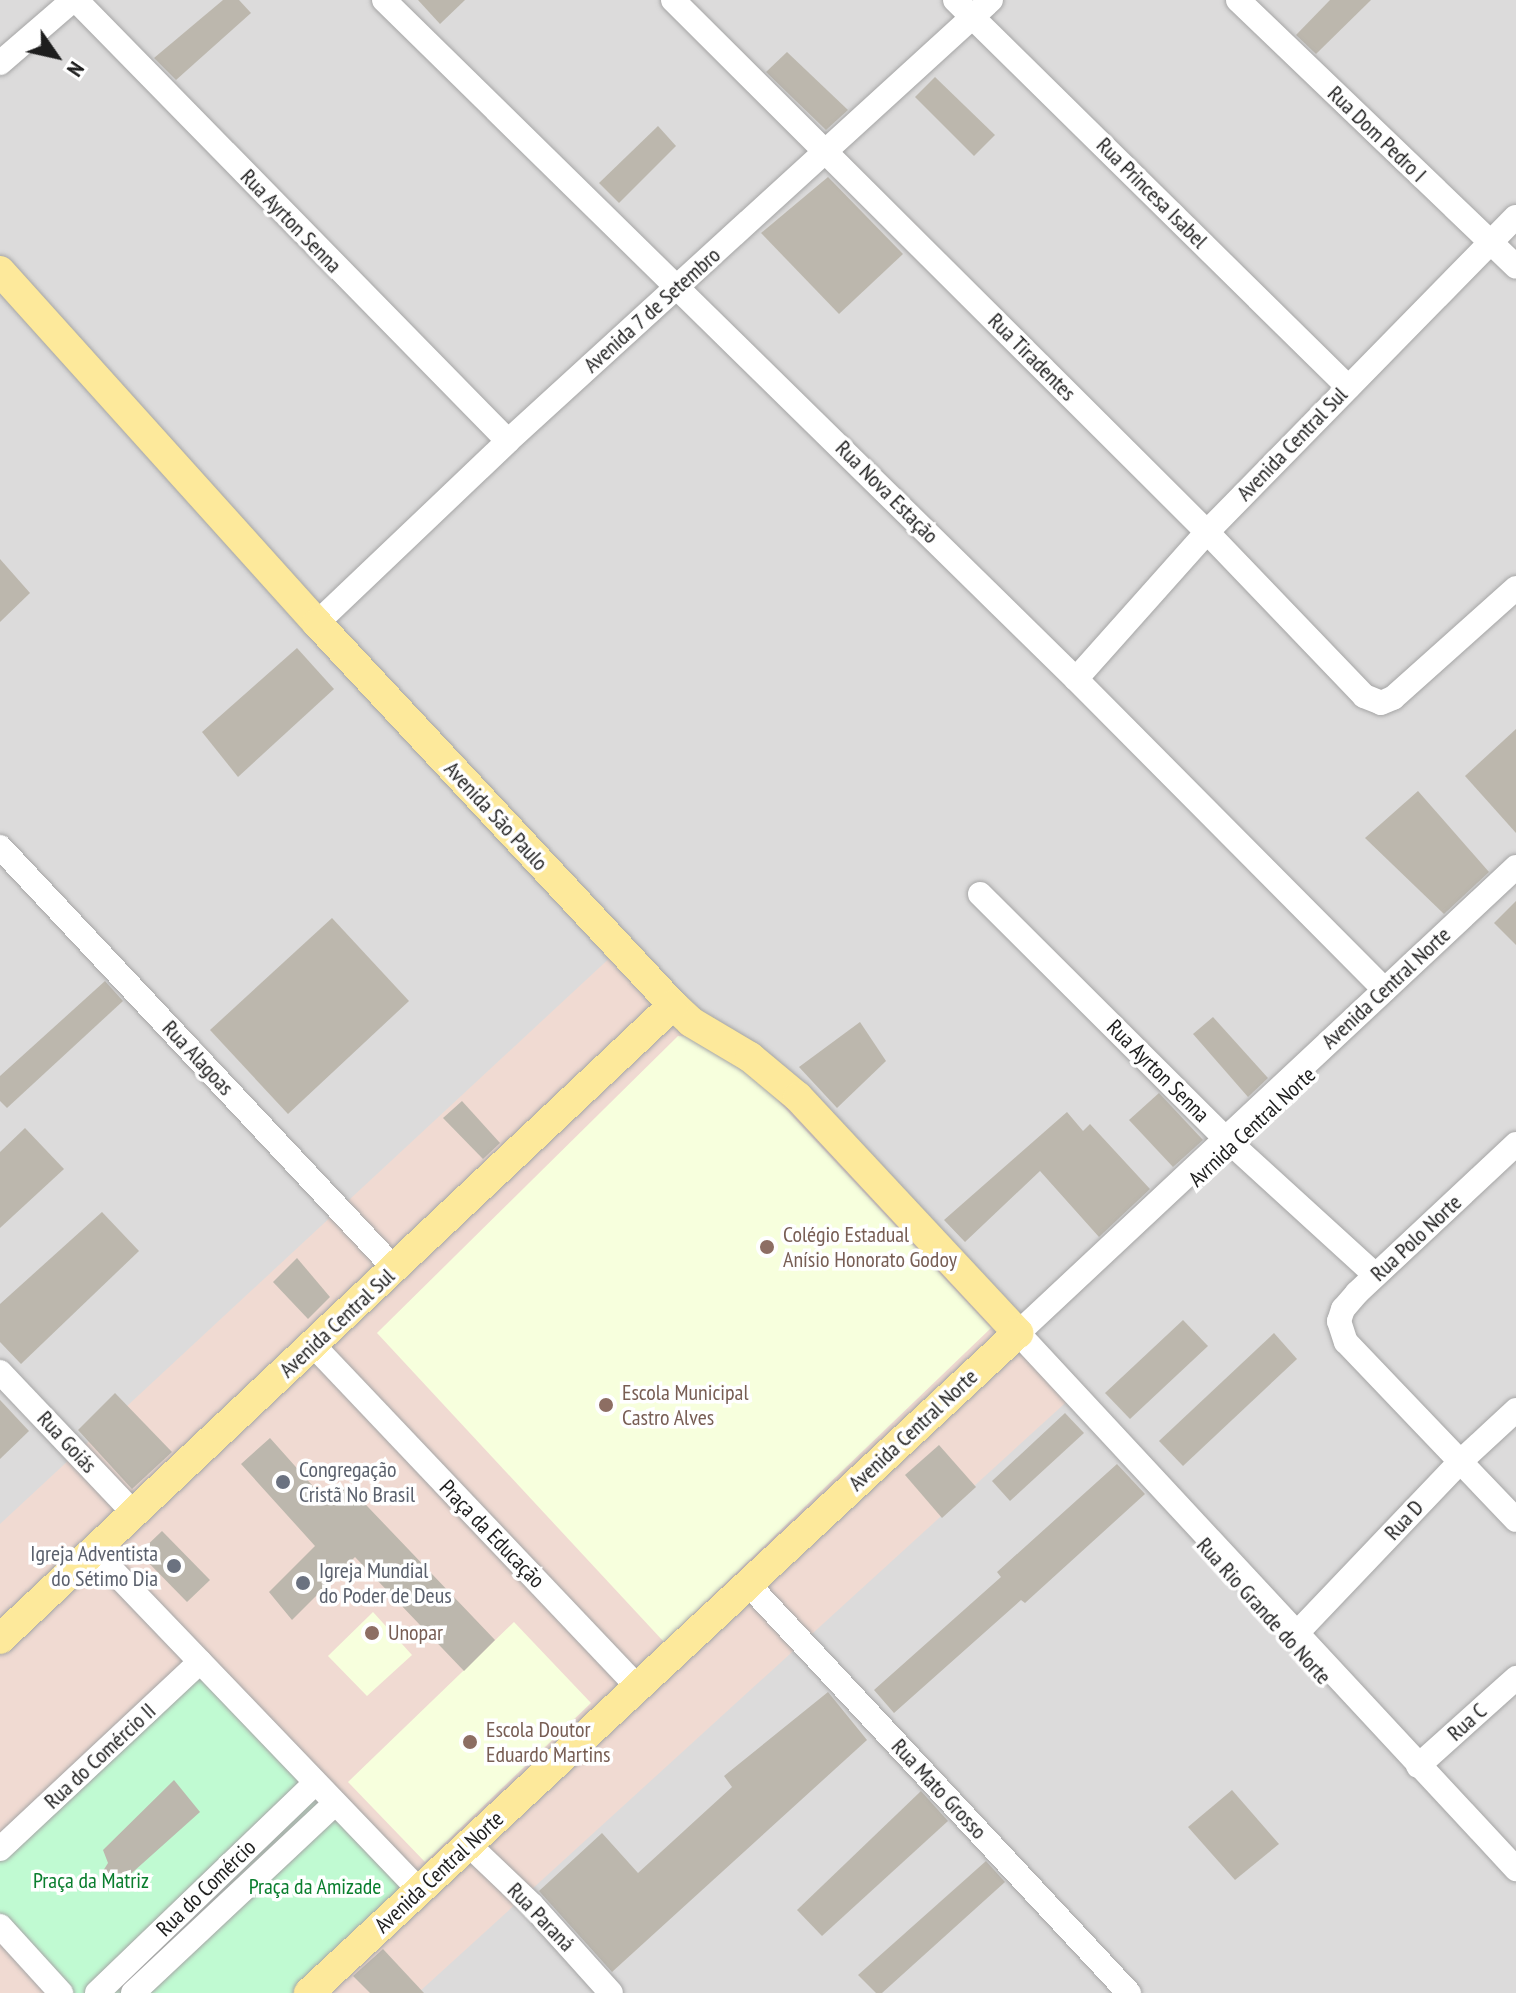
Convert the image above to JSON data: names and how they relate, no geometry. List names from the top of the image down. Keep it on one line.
{"streets":{"main road":["Avenida Central Sul","Avenida São Paulo","Avenida Central Norte"],"street":["Rua Dom Pedro I","Rua Princesa Isabel","Rua Ayrton Senna","Avenida 7 de Setembro","Rua Tiradentes","Rua Nova Estação","Rua Alagoas","Avrnida Central Norte","Rua Polo Norte","Rua Goiás","Rua D","Praça da Educação","Rua Rio Grande do Norte","Rua C","Rua do Comércio II","Rua Mato Grosso","Rua do Comércio","Rua Paraná"]},"crossings":[["Rua Dom Pedro I","Avenida Central Sul"],["Rua Princesa Isabel","Avenida 7 de Setembro"],["Rua Princesa Isabel","Avenida Central Sul"],["Rua Ayrton Senna","Avenida 7 de Setembro"],["Rua Ayrton Senna","Avenida Central Norte"],["Rua Ayrton Senna","Avrnida Central Norte"],["Rua Ayrton Senna","Rua Polo Norte"],["Avenida 7 de Setembro","Rua Tiradentes"],["Avenida 7 de Setembro","Rua Nova Estação"],["Avenida 7 de Setembro","Avenida São Paulo"],["Rua Tiradentes","Avenida Central Sul"],["Avenida Central Sul","Rua Nova Estação"],["Avenida Central Sul","Avenida São Paulo"],["Avenida Central Sul","Rua Alagoas"],["Avenida Central Sul","Rua Goiás"],["Avenida Central Sul","Praça da Educação"],["Rua Nova Estação","Avenida Central Norte"],["Avenida São Paulo","Avenida Central Norte"],["Avenida São Paulo","Rua Rio Grande do Norte"],["Avenida Central Norte","Avrnida Central Norte"],["Avenida Central Norte","Praça da Educação"],["Avenida Central Norte","Rua Rio Grande do Norte"],["Avenida Central Norte","Rua Mato Grosso"],["Avenida Central Norte","Rua Paraná"],["Rua Polo Norte","Rua D"],["Rua D","Rua Rio Grande do Norte"],["Rua Rio Grande do Norte","Rua C"]],"parks":["Praça da Matriz","Praça da Amizade"],"places":["Colégio Estadual Anísio Honorato Godoy","Escola Municipal Castro Alves","Congregação Cristã No Brasil","Igreja Adventista do Sétimo Dia","Igreja Mundial do Poder de Deus","Unopar","Escola Doutor Eduardo Martins"],"north":"bottom right"}
